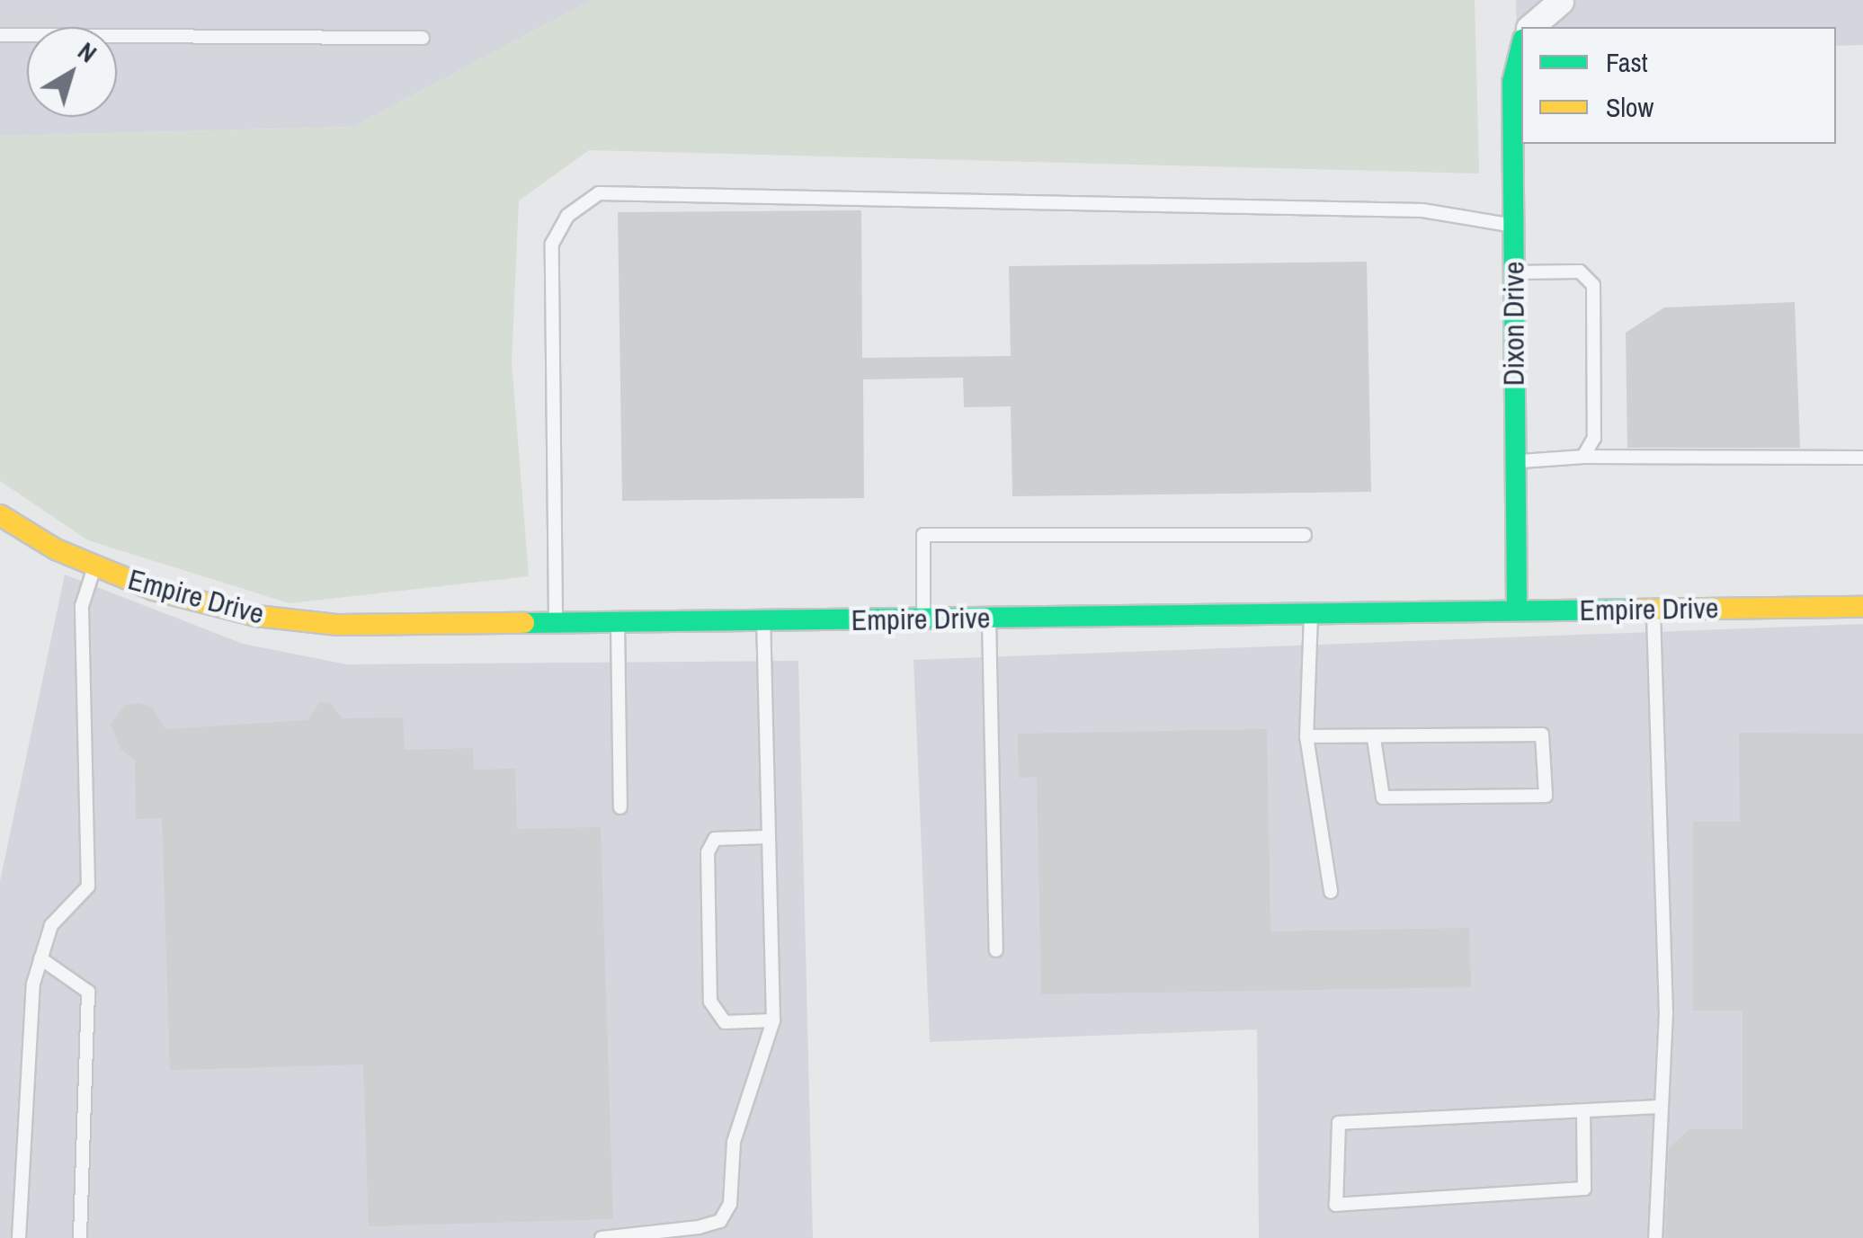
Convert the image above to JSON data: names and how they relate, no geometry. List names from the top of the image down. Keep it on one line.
{"streets":{"street":["Dixon Drive","Empire Drive"]},"crossings":[["Dixon Drive","Empire Drive"]],"legend":["Fast","Slow"],"north":"top right"}
